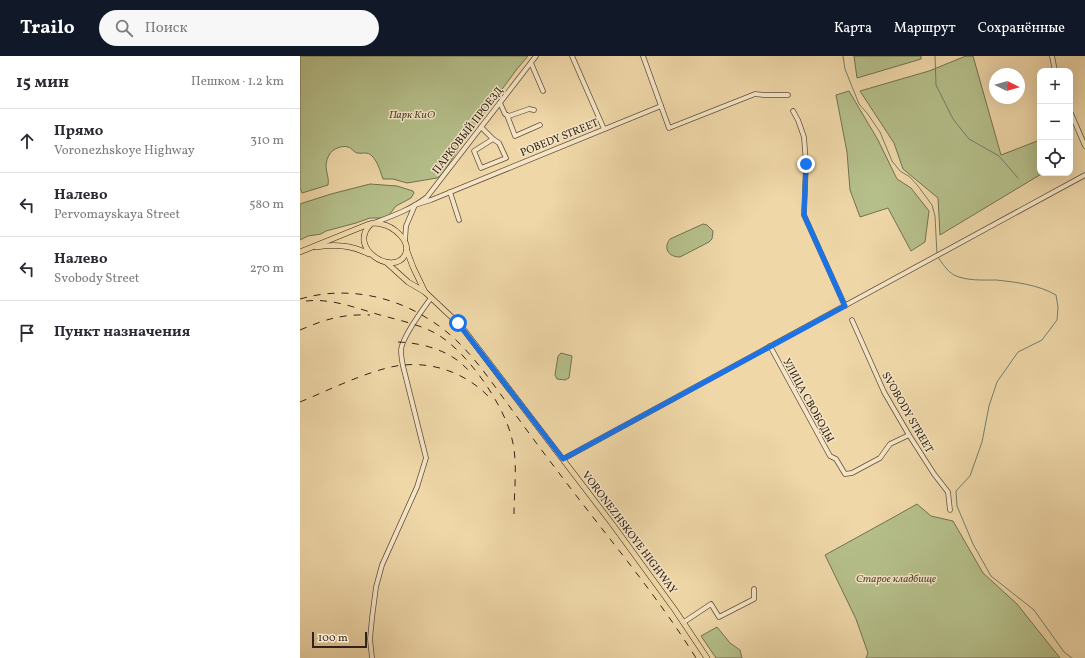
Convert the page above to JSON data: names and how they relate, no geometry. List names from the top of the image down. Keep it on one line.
{"streets":{"main road":["VORONEZHSKOYE HIGHWAY"],"street":["ПАРКОВЫЙ ПРОЕЗД","POBEDY STREET","УЛИЦА СВОБОДЫ","SVOBODY STREET"]},"crossings":[["ПАРКОВЫЙ ПРОЕЗД","POBEDY STREET"],["УЛИЦА СВОБОДЫ","SVOBODY STREET"]],"parks":["Парк КиО","Старое кладбище"],"scale_bar":"100 m","north":"right","page":{"header":"Trailo","search":"Поиск","nav":["Карта","Маршрут","Сохранённые"],"heading":["15 мин","Пешком · 1.2 km"],"map_buttons":["+","−"],"list":[["Прямо","Voronezhskoye Highway","310 m"],["Налево","Pervomayskaya Street","580 m"],["Налево","Svobody Street","270 m"],"Пункт назначения"],"scale":"100 m"}}
